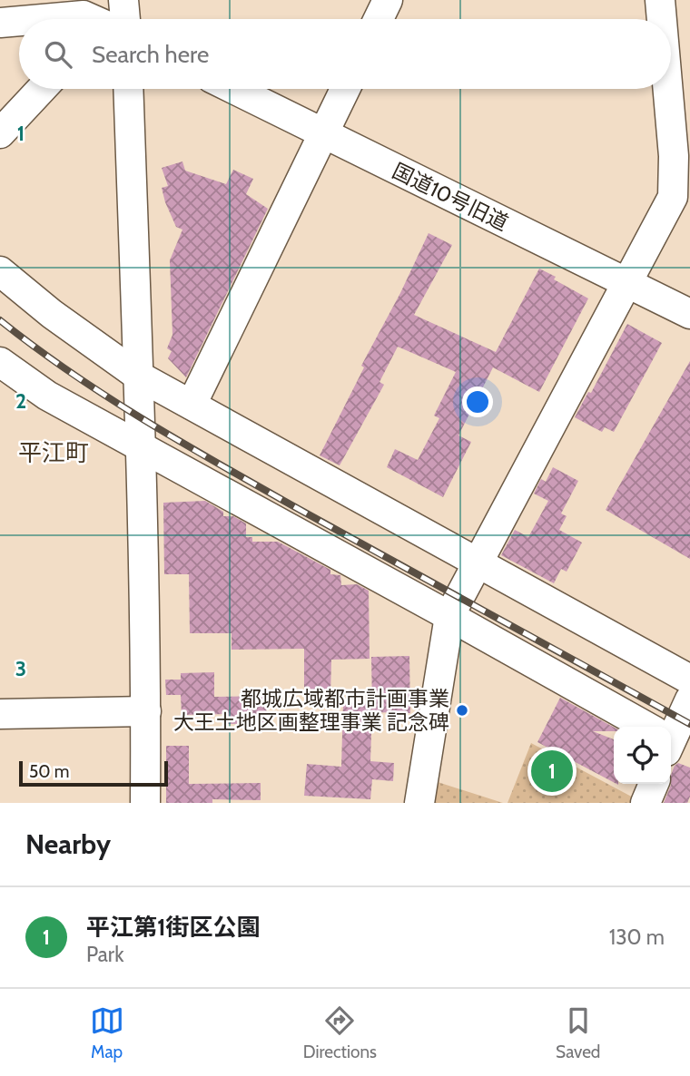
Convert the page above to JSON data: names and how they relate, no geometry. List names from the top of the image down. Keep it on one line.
{"streets":{"street":["国道10号旧道"]},"districts":["平江町"],"places":["都城広域都市計画事業 大王土地区画整理事業 記念碑"],"scale_bar":"50 m","page":{"search":"Search here","pins":"1","scale":"50 m","heading":"Nearby","list":[{"mark":"1","name":"平江第1街区公園","note":"Park","value":"130 m"}],"nav":["Map","Directions","Saved"]},"grid":{"rows":["1","2","3"]}}
